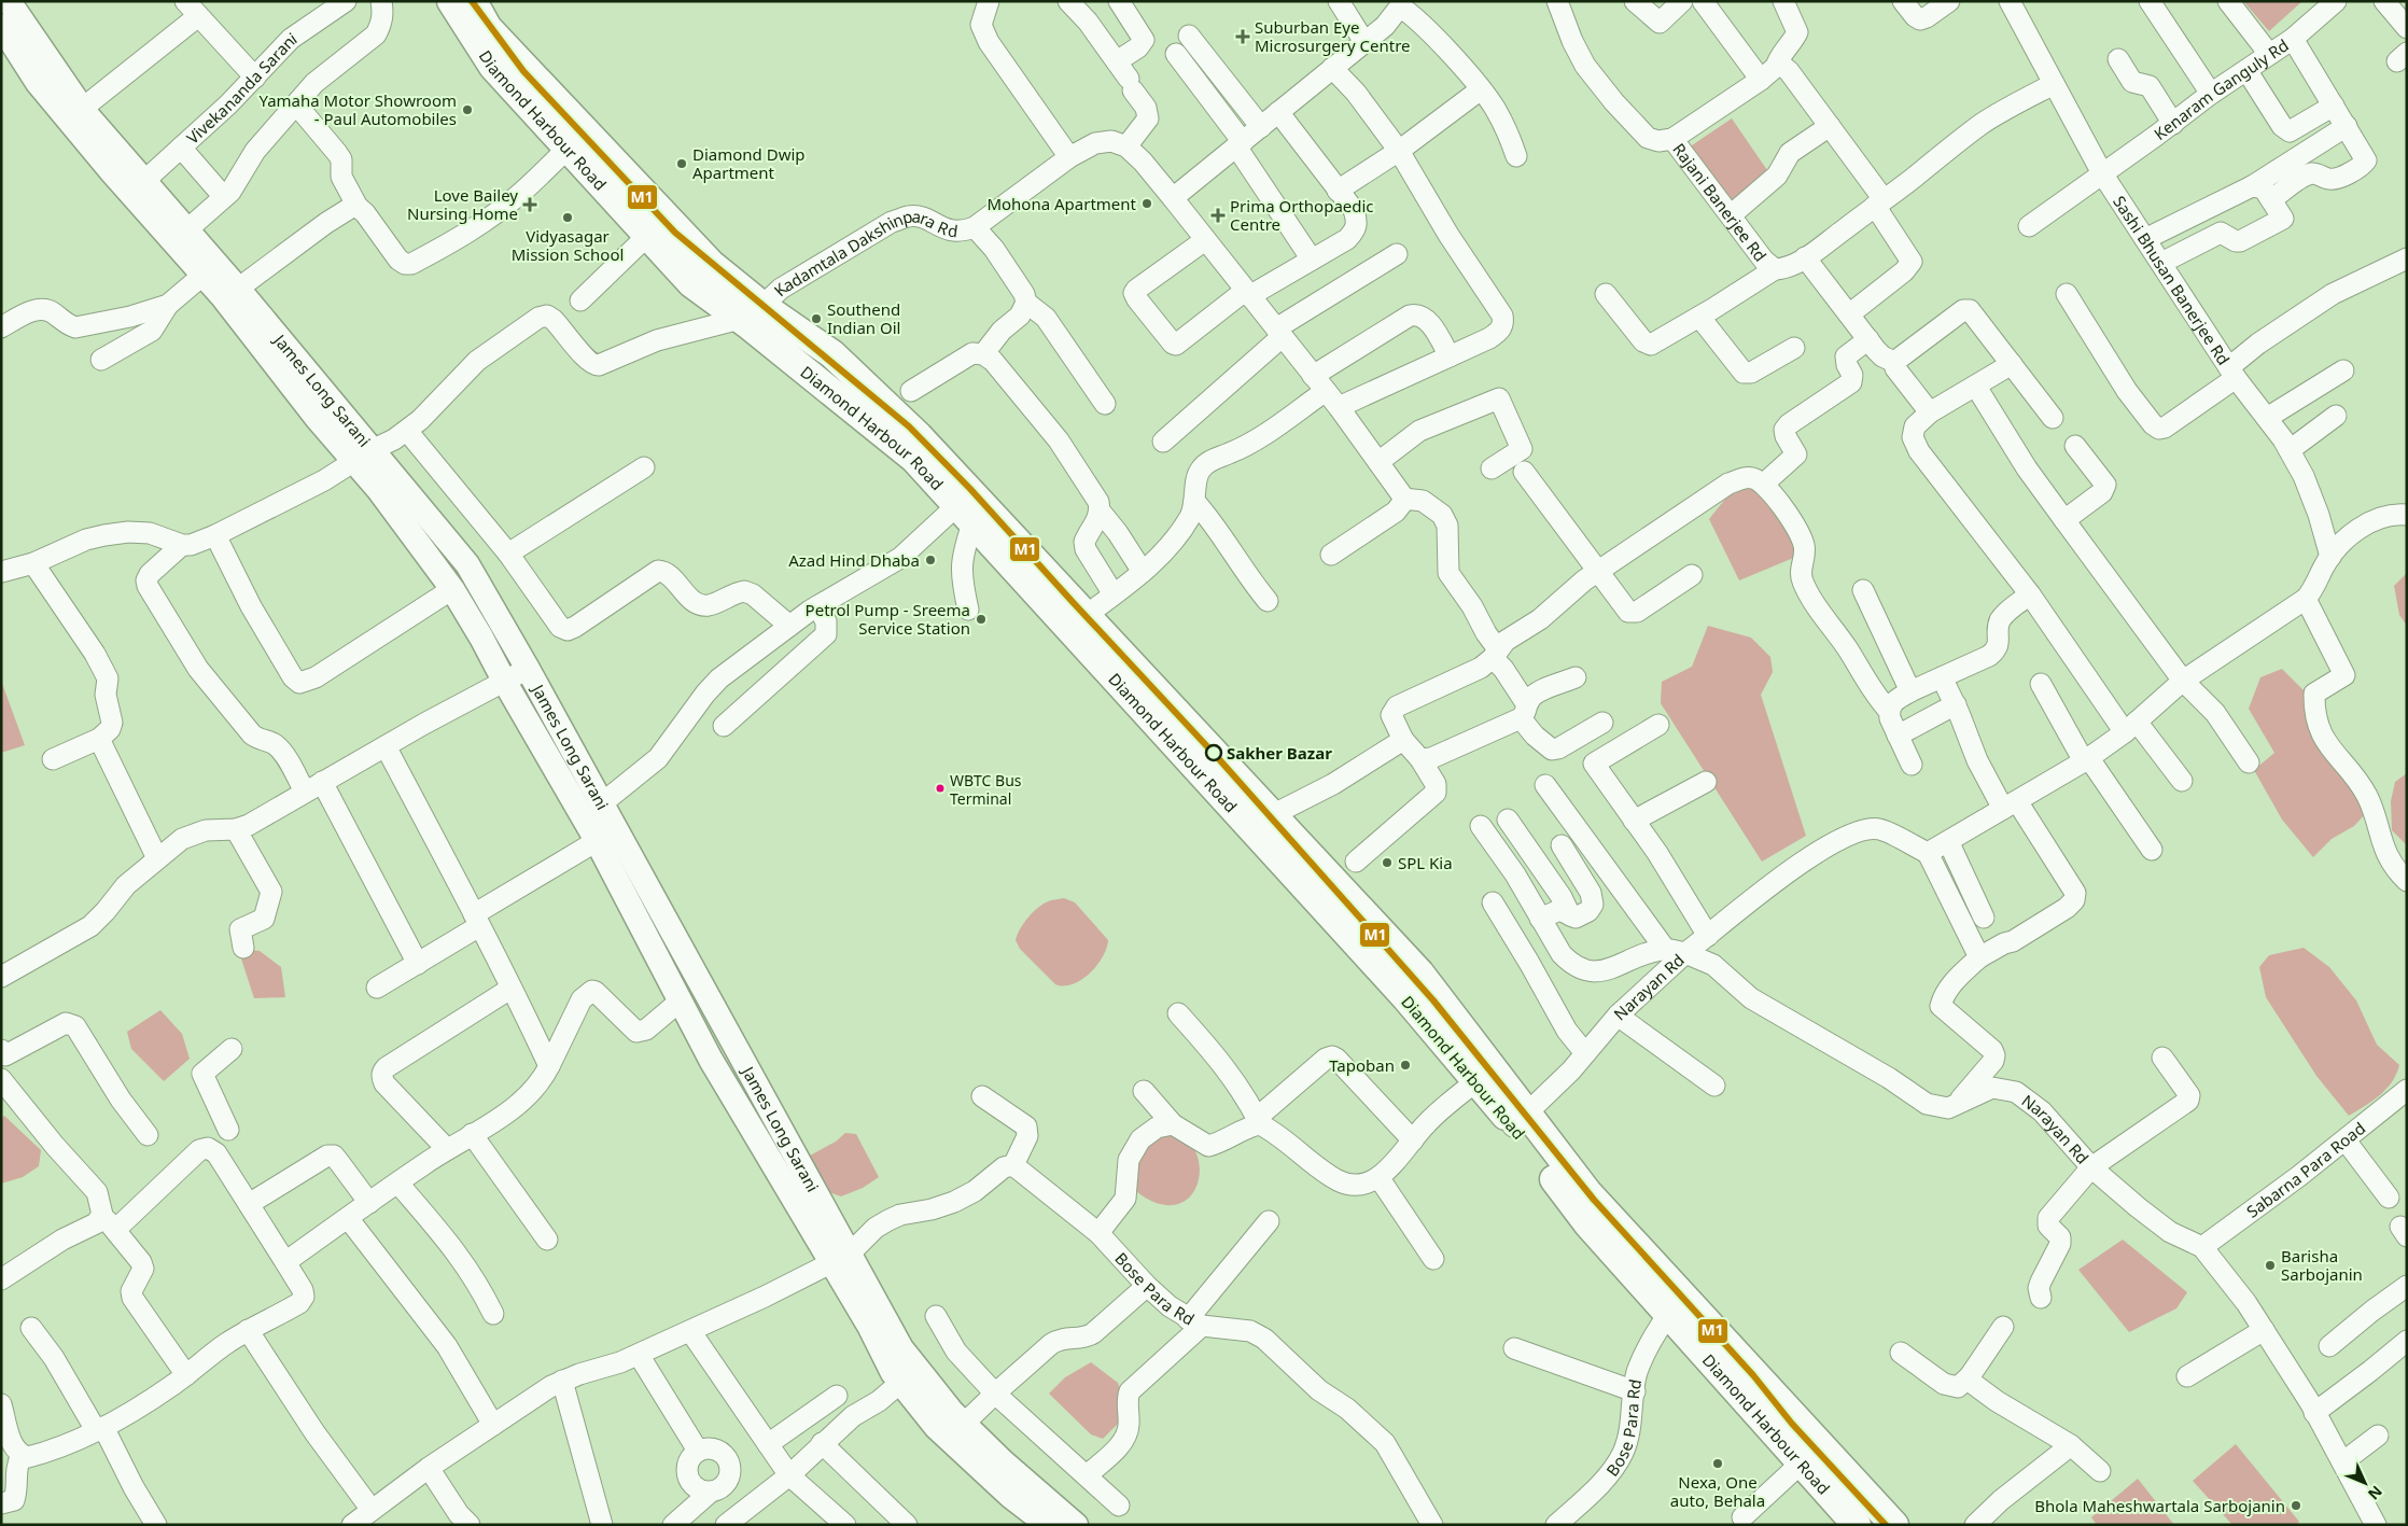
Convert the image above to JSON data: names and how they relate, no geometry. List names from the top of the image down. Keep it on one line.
{"streets":{"highway":["Diamond Harbour Road"],"main road":["James Long Sarani"],"street":["Vivekananda Sarani","Kenaram Ganguly Rd","Rajani Banerjee Rd","Kadamtala Dakshinpara Rd","Sashi Bhusan Banerjee Rd","Narayan Rd","Sabarna Para Road","Bose Para Rd"]},"crossings":[["Vivekananda Sarani","James Long Sarani"],["Kenaram Ganguly Rd","Sashi Bhusan Banerjee Rd"],["Diamond Harbour Road","Kadamtala Dakshinpara Rd"],["Diamond Harbour Road","Narayan Rd"],["Diamond Harbour Road","Bose Para Rd"],["Rajani Banerjee Rd","Sashi Bhusan Banerjee Rd"],["Narayan Rd","Sabarna Para Road"]],"places":{"health":["Suburban Eye Microsurgery Centre","Love Bailey Nursing Home","Prima Orthopaedic Centre"],"other":["Yamaha Motor Showroom - Paul Automobiles","Diamond Dwip Apartment","Mohona Apartment","Vidyasagar Mission School","Southend Indian Oil","Azad Hind Dhaba","Petrol Pump - Sreema Service Station","Sakher Bazar","WBTC Bus Terminal","SPL Kia","Tapoban","Barisha Sarbojanin","Nexa, One auto, Behala","Bhola Maheshwartala Sarbojanin"]},"lines":["transit line M1"],"north":"bottom right"}
